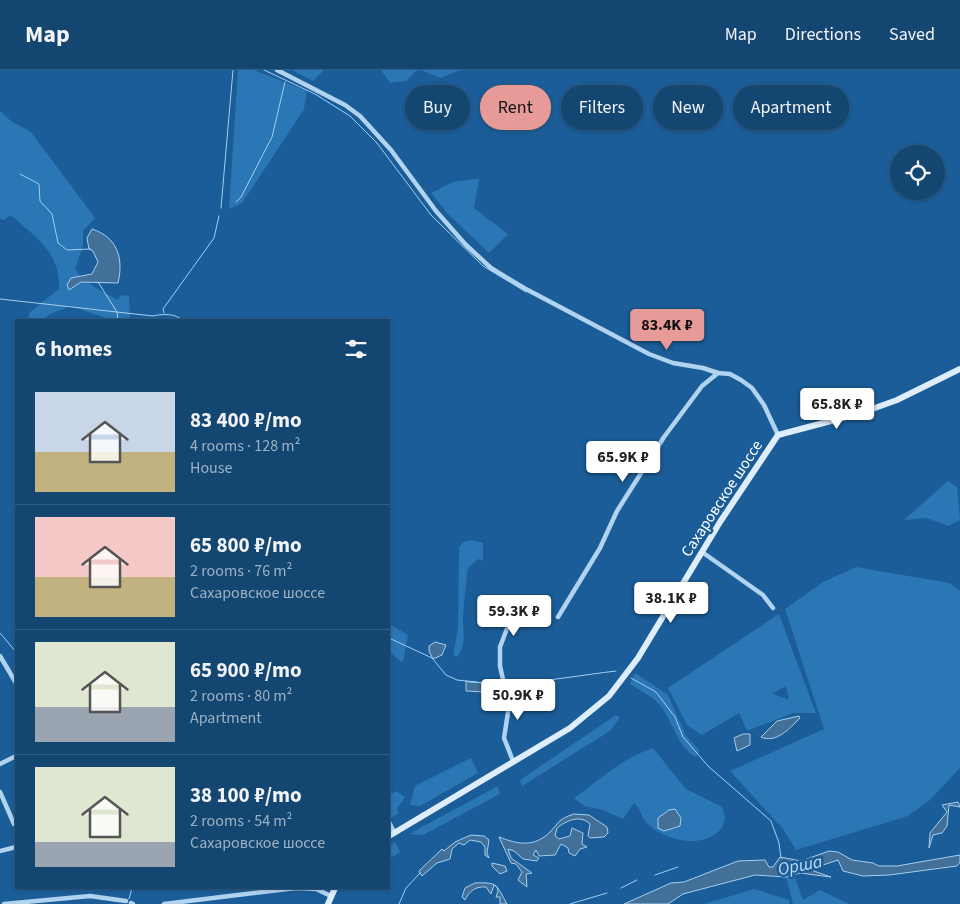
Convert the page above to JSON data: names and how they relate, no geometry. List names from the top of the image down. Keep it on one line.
{"streets":{"main road":["Сахаровское шоссе"]},"water":["Орша"],"page":{"header":"Map","nav":["Map","Directions","Saved"],"chip":["Buy","Rent","Filters","New","Apartment"],"price":["83.4K ₽","65.8K ₽","65.9K ₽","38.1K ₽","59.3K ₽","50.9K ₽"],"heading":"6 homes","list":[{"name":"83 400 ₽/mo","note":"4 rooms · 128 m² · House"},{"name":"65 800 ₽/mo","note":"2 rooms · 76 m² · Сахаровское шоссе"},{"name":"65 900 ₽/mo","note":"2 rooms · 80 m² · Apartment"},{"name":"38 100 ₽/mo","note":"2 rooms · 54 m² · Сахаровское шоссе"}]}}
